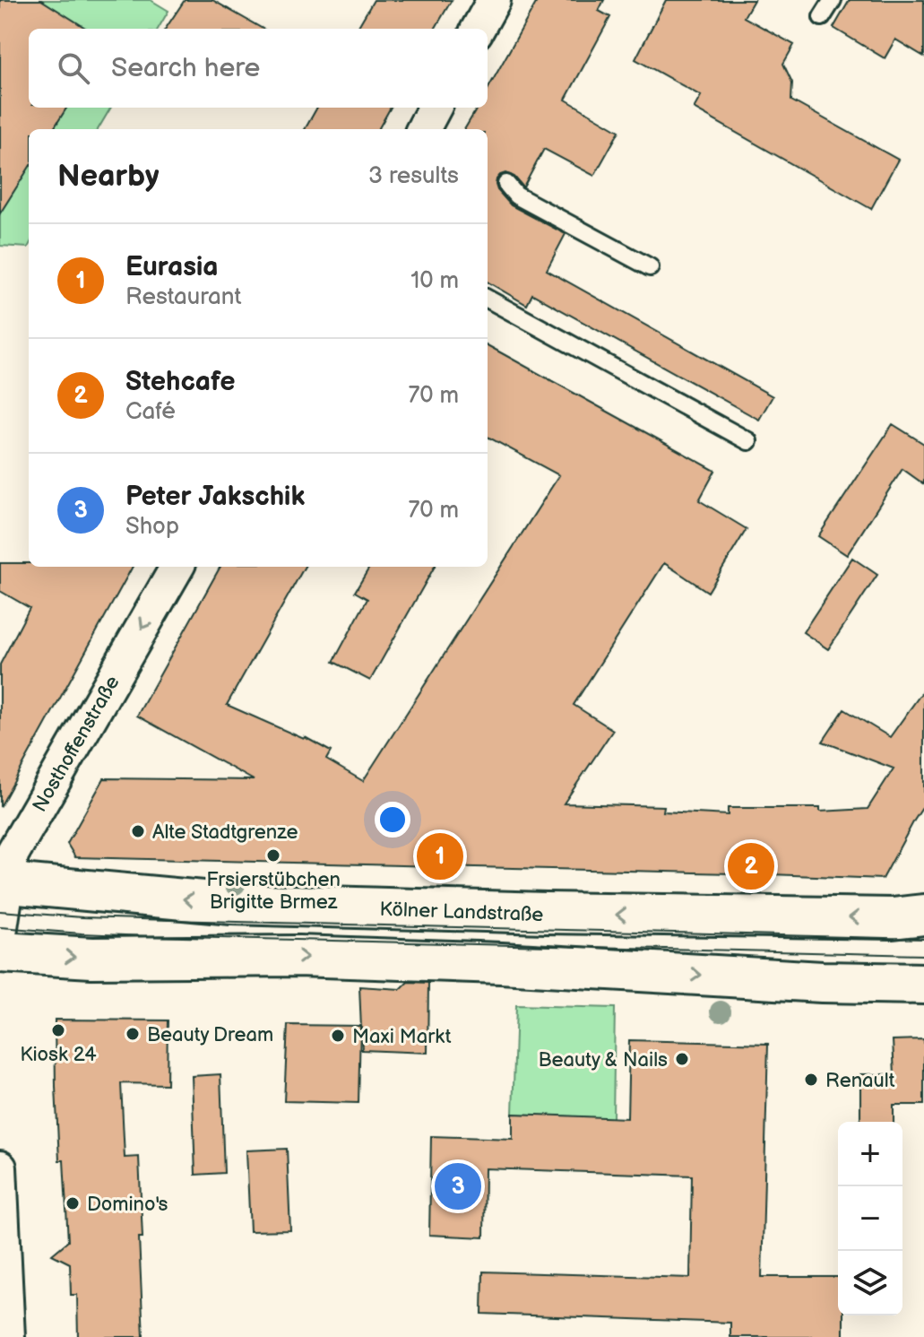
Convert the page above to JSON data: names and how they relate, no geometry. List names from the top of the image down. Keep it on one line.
{"streets":{"main road":["Kölner Landstraße"],"street":["Nosthoffenstraße"]},"crossings":[["Nosthoffenstraße","Kölner Landstraße"]],"one_way":["Nosthoffenstraße"],"places":["Alte Stadtgrenze","Frsierstübchen Brigitte Brmez","Kiosk 24","Beauty Dream","Maxi Markt","Beauty & Nails","Renault","Domino's"],"page":{"search":"Search here","heading":["Nearby","3 results"],"list":[{"mark":"1","name":"Eurasia","note":"Restaurant","value":"10 m"},{"mark":"2","name":"Stehcafe","note":"Café","value":"70 m"},{"mark":"3","name":"Peter Jakschik","note":"Shop","value":"70 m"}],"pins":["1","2","3"],"map_buttons":["+","−"]}}
